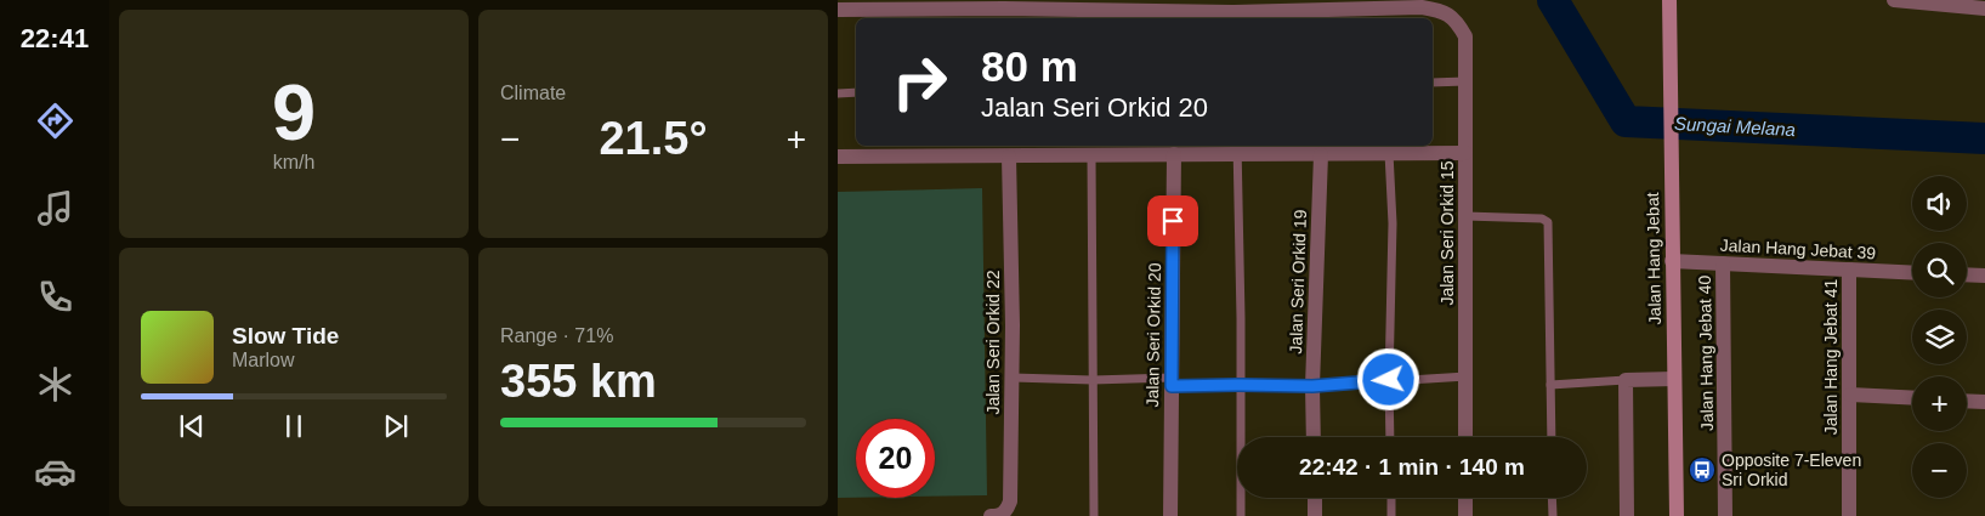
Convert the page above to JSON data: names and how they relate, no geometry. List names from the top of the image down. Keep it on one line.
{"streets":{"street":["Jalan Seri Orkid 15","Jalan Hang Jebat 39","Jalan Hang Jebat","Jalan Seri Orkid 19","Jalan Seri Orkid 20","Jalan Seri Orkid 22","Jalan Hang Jebat 40","Jalan Hang Jebat 41"]},"crossings":[["Jalan Hang Jebat 39","Jalan Hang Jebat"],["Jalan Hang Jebat 39","Jalan Hang Jebat 40"],["Jalan Hang Jebat 39","Jalan Hang Jebat 41"]],"water":["Sungai Melana"],"places":{"bus stop":["Opposite 7-Eleven Sri Orkid"]},"page":{"tabs":"22:41","tile":[["9","km/h"],"Climate",["Range · 71%","355 km"]],"turn":["80 m","Jalan Seri Orkid 20"],"heat":["−","21.5°","+"],"map_buttons":["+","−"],"song":["Slow Tide","Marlow"],"limit":"20","trip":"22:42 · 1 min · 140 m"}}
